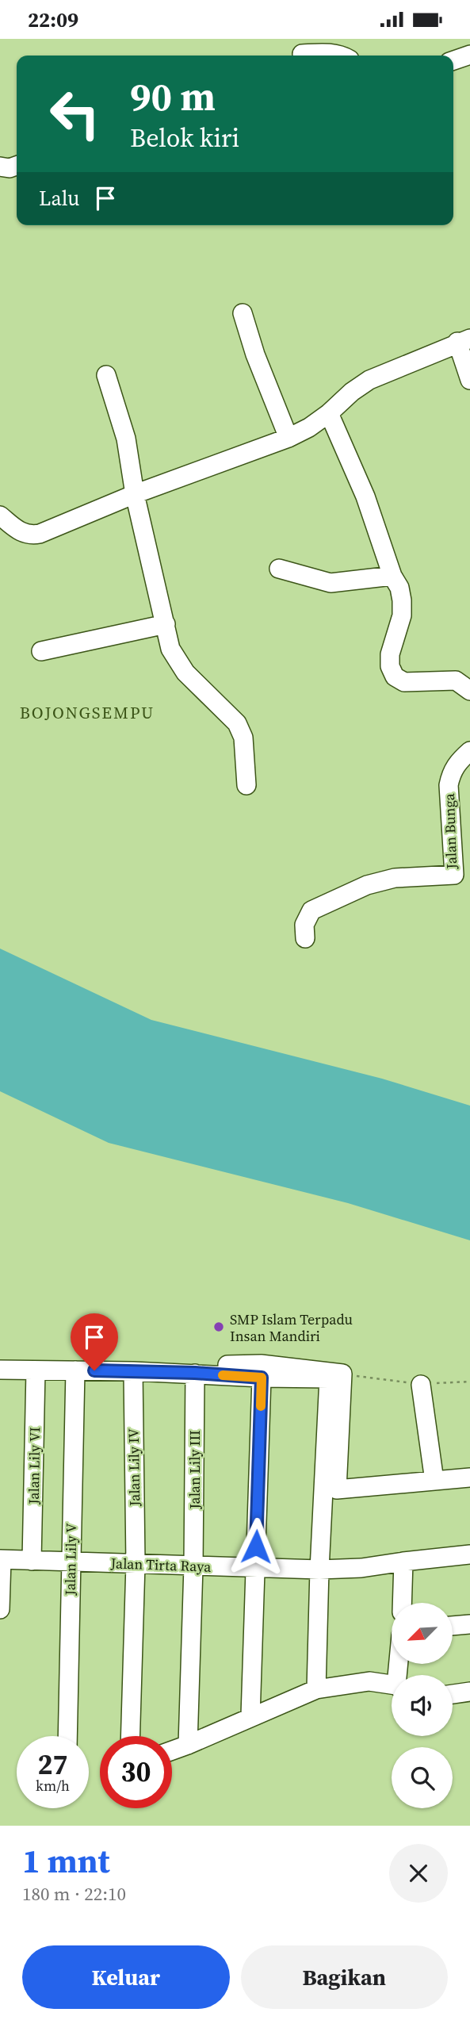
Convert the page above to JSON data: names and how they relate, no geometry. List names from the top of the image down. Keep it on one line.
{"streets":{"street":["Jalan Bunga","Jalan Lily VI","Jalan Lily IV","Jalan Lily III","Jalan Lily V","Jalan Tirta Raya"]},"crossings":[["Jalan Lily VI","Jalan Tirta Raya"],["Jalan Lily IV","Jalan Tirta Raya"],["Jalan Lily III","Jalan Tirta Raya"],["Jalan Lily V","Jalan Tirta Raya"]],"districts":["BOJONGSEMPU"],"places":["SMP Islam Terpadu Insan Mandiri"],"north":"bottom left","page":{"status":"22:09","turn":["90 m","Belok kiri"],"then":"Lalu","speed":"27 km/h","limit":"30","heading":["1 mnt","180 m · 22:10"],"buttons":["Keluar","Bagikan"]}}
